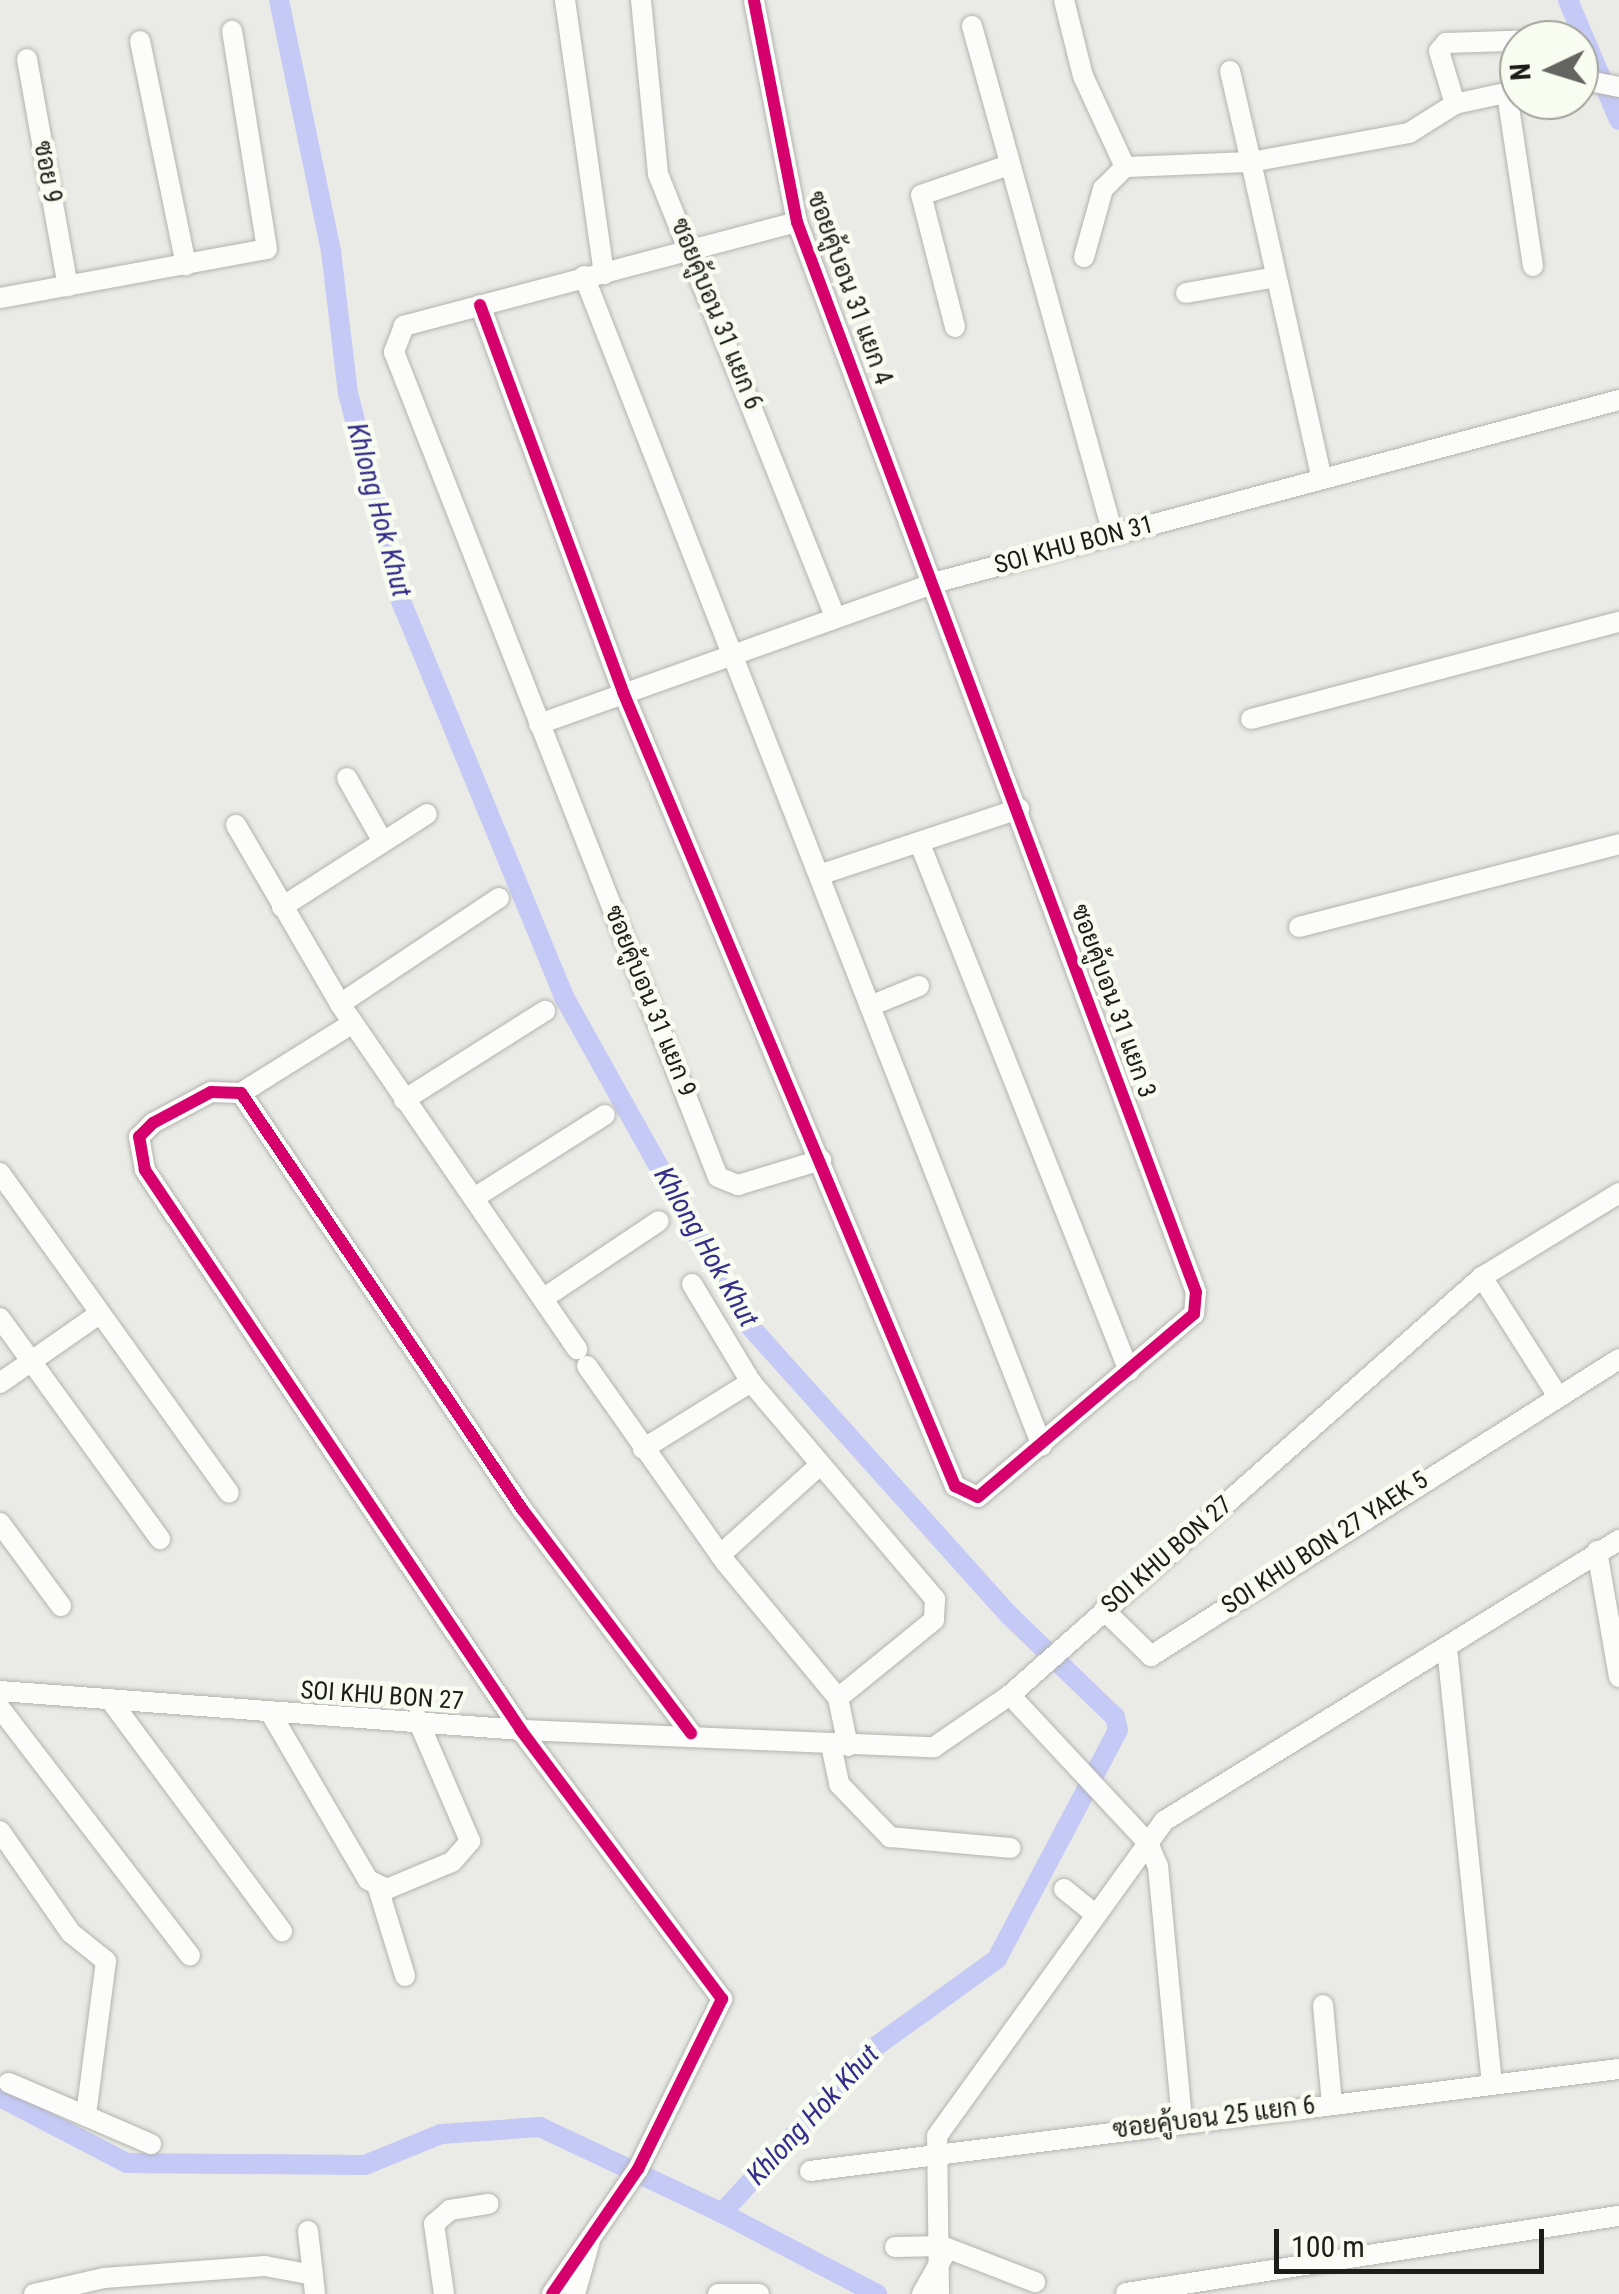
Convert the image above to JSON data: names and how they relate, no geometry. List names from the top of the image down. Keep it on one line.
{"streets":{"street":["ซอย 9","ซอยคู้บอน 31 แยก 4","ซอยคู้บอน 31 แยก 6","SOI KHU BON 31","ซอยคู้บอน 31 แยก 9","ซอยคู้บอน 31 แยก 3","SOI KHU BON 27 YAEK 5","SOI KHU BON 27","ซอยคู้บอน 25 แยก 6"]},"crossings":[["ซอยคู้บอน 31 แยก 4","SOI KHU BON 31"],["ซอยคู้บอน 31 แยก 4","ซอยคู้บอน 31 แยก 3"],["ซอยคู้บอน 31 แยก 6","SOI KHU BON 31"],["SOI KHU BON 31","ซอยคู้บอน 31 แยก 9"],["SOI KHU BON 31","ซอยคู้บอน 31 แยก 3"],["ซอยคู้บอน 31 แยก 9","ซอยคู้บอน 31 แยก 3"],["SOI KHU BON 27 YAEK 5","SOI KHU BON 27"]],"water":["Khlong Hok Khut"],"scale_bar":"100 m","north":"left"}
